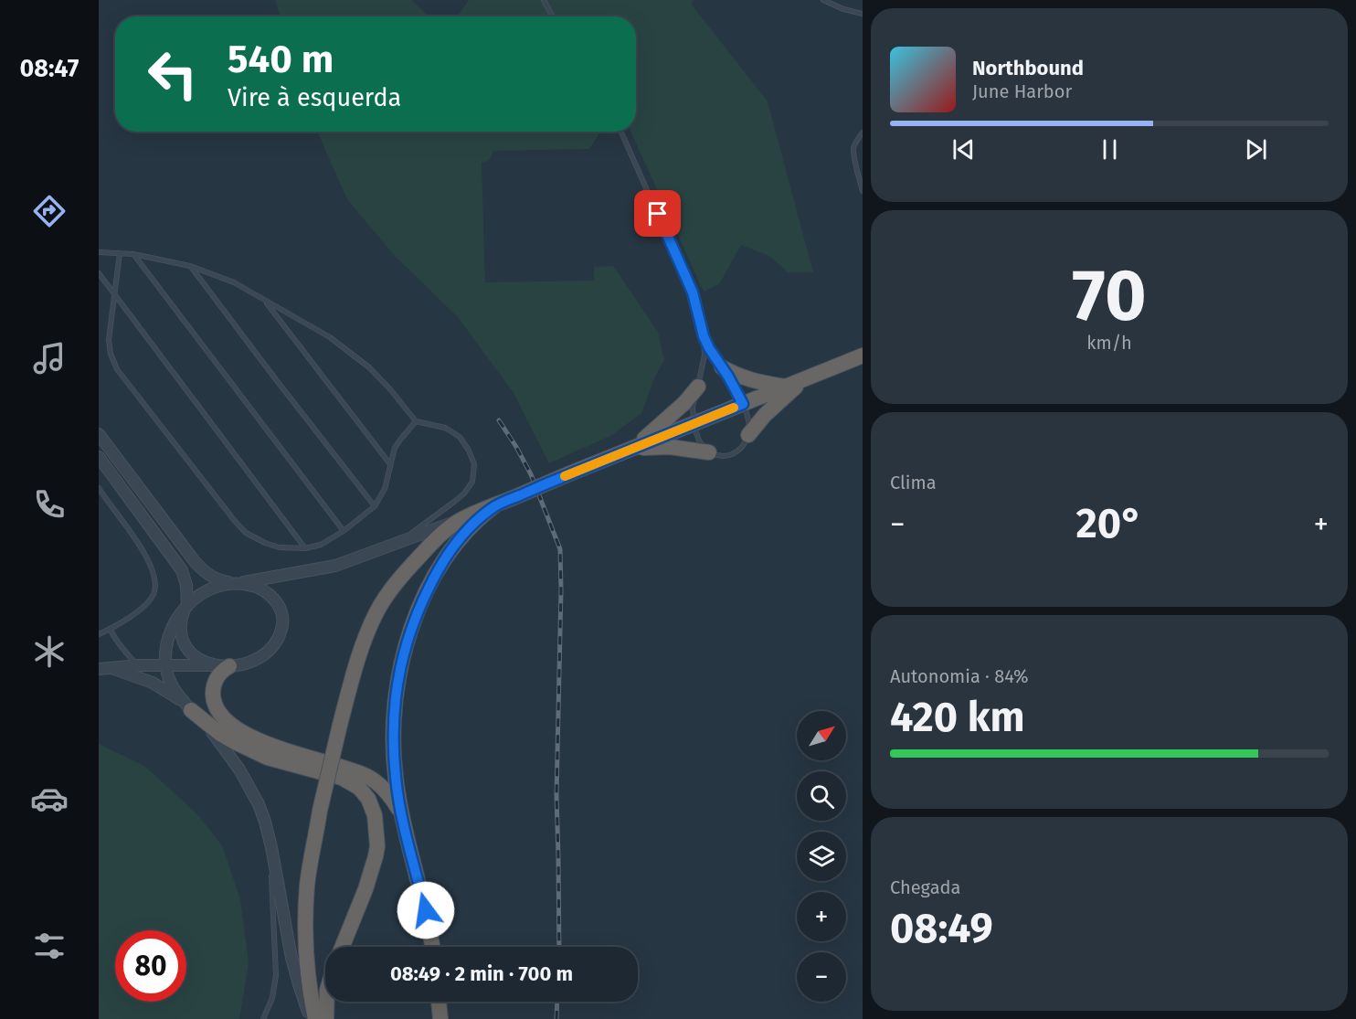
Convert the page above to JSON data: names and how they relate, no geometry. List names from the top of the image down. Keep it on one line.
{"north":"top right","page":{"tabs":"08:47","turn":["540 m","Vire à esquerda"],"song":["Northbound","June Harbor"],"tile":[["70","km/h"],"Clima",["Autonomia · 84%","420 km"],["Chegada","08:49"]],"heat":["−","20°","+"],"map_buttons":["+","−"],"limit":"80","trip":"08:49 · 2 min · 700 m"}}
